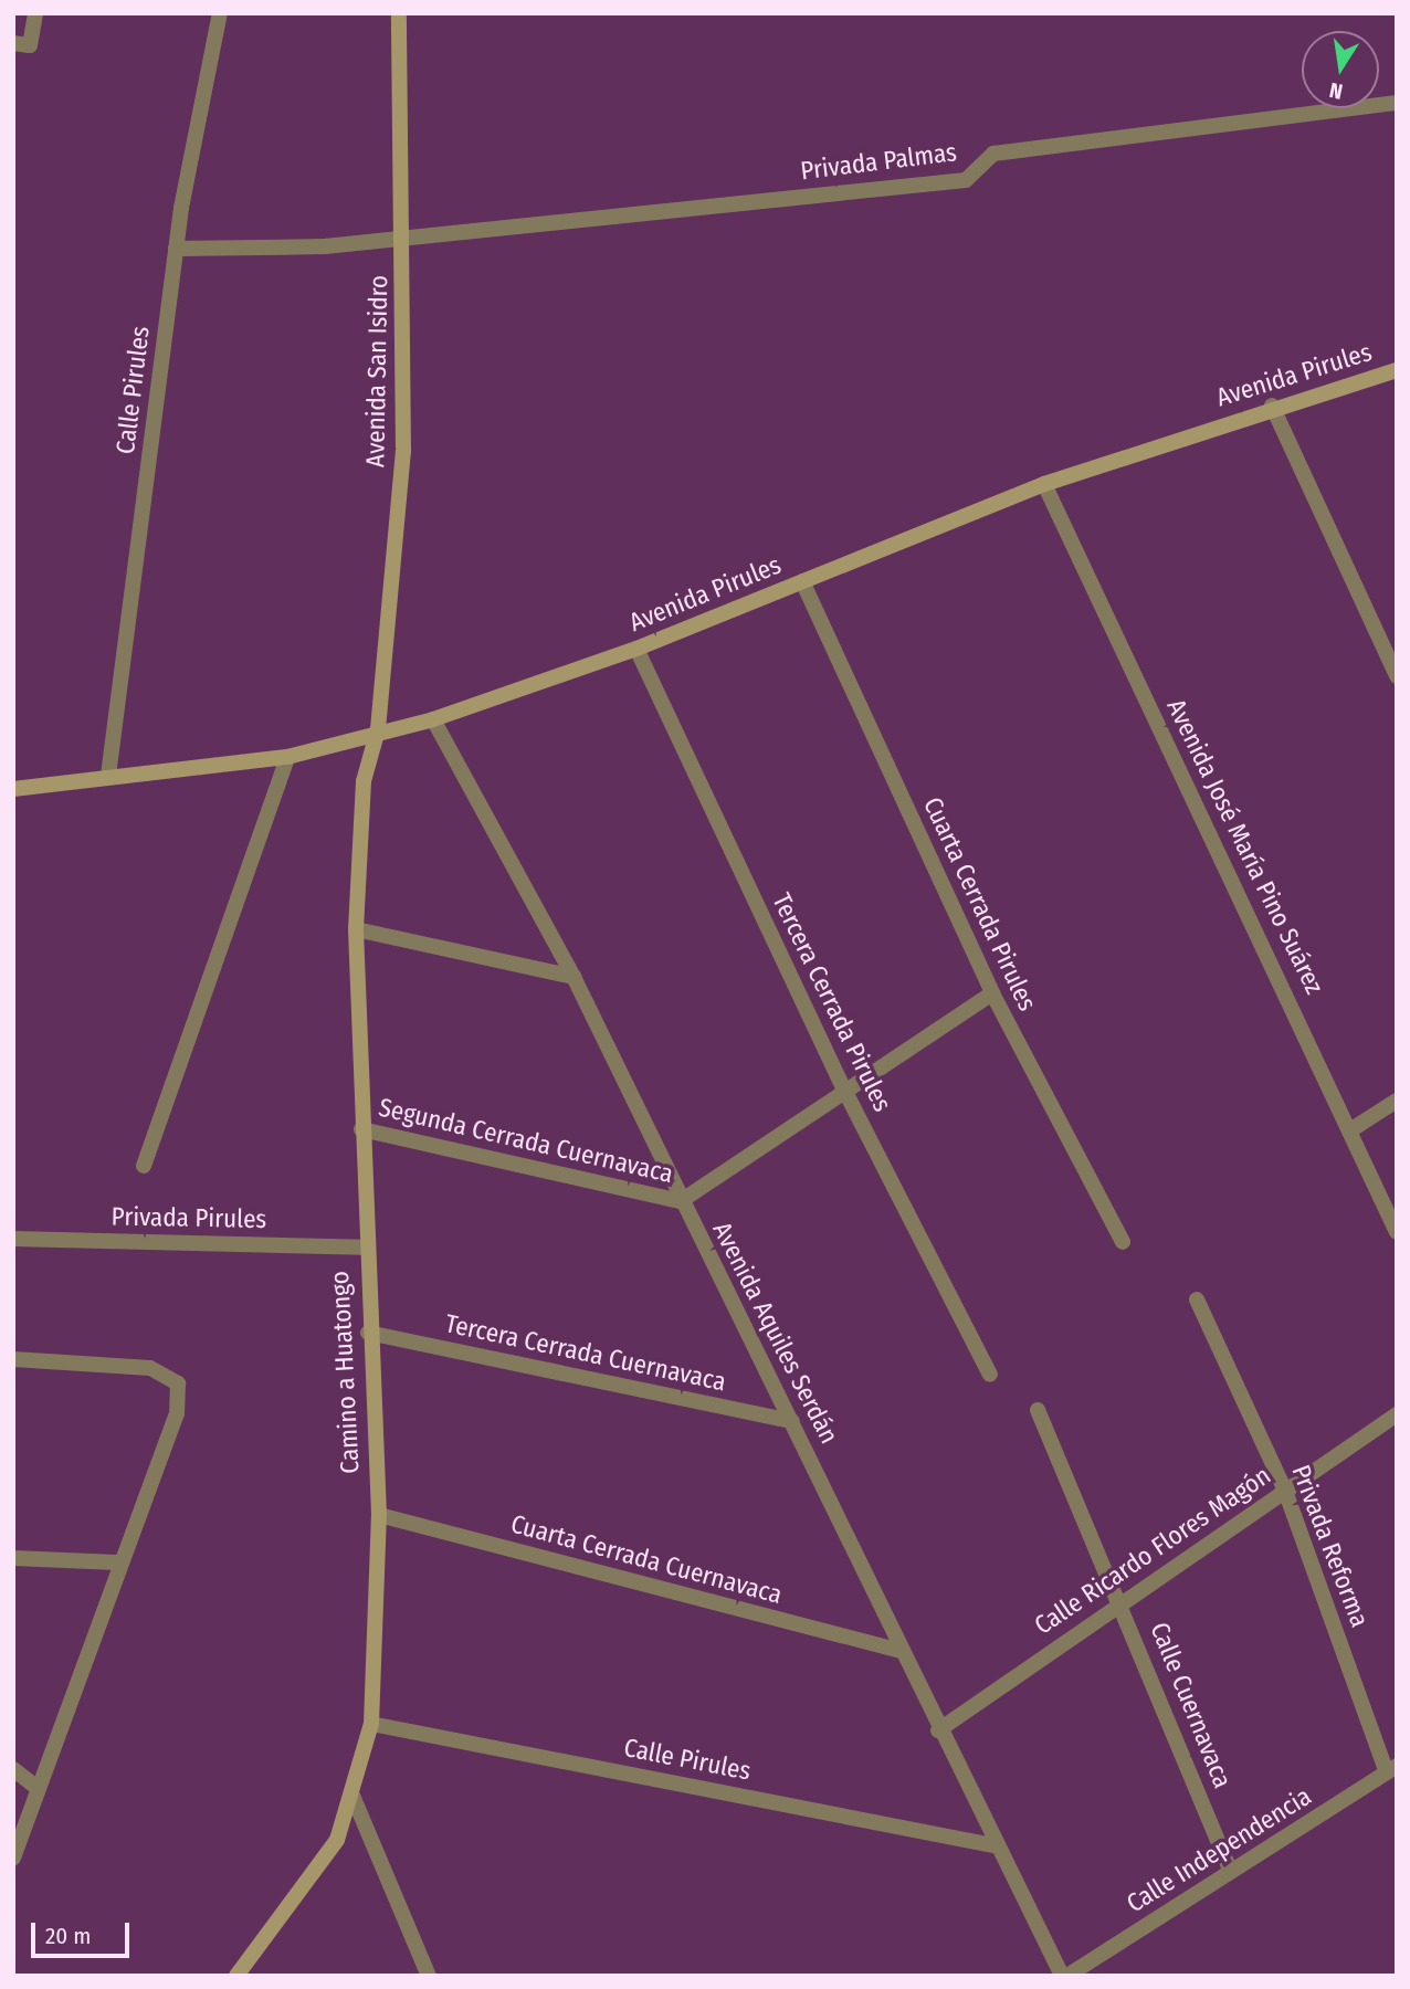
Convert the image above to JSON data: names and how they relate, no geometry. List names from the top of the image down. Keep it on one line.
{"streets":{"main road":["Avenida San Isidro","Avenida Pirules","Camino a Huatongo"],"street":["Privada Palmas","Calle Pirules","Avenida José María Pino Suárez","Cuarta Cerrada Pirules","Tercera Cerrada Pirules","Segunda Cerrada Cuernavaca","Privada Pirules","Avenida Aquiles Serdán","Tercera Cerrada Cuernavaca","Privada Reforma","Calle Ricardo Flores Magón","Cuarta Cerrada Cuernavaca","Calle Cuernavaca","Calle Independencia"]},"crossings":[["Privada Palmas","Avenida San Isidro"],["Privada Palmas","Calle Pirules"],["Avenida San Isidro","Avenida Pirules"],["Avenida San Isidro","Camino a Huatongo"],["Avenida Pirules","Calle Pirules"],["Avenida Pirules","Avenida José María Pino Suárez"],["Avenida Pirules","Cuarta Cerrada Pirules"],["Avenida Pirules","Tercera Cerrada Pirules"],["Avenida Pirules","Avenida Aquiles Serdán"],["Avenida Pirules","Camino a Huatongo"],["Calle Pirules","Avenida Aquiles Serdán"],["Calle Pirules","Camino a Huatongo"],["Segunda Cerrada Cuernavaca","Avenida Aquiles Serdán"],["Segunda Cerrada Cuernavaca","Camino a Huatongo"],["Privada Pirules","Camino a Huatongo"],["Avenida Aquiles Serdán","Tercera Cerrada Cuernavaca"],["Avenida Aquiles Serdán","Calle Ricardo Flores Magón"],["Avenida Aquiles Serdán","Cuarta Cerrada Cuernavaca"],["Avenida Aquiles Serdán","Calle Independencia"],["Tercera Cerrada Cuernavaca","Camino a Huatongo"],["Camino a Huatongo","Cuarta Cerrada Cuernavaca"],["Privada Reforma","Calle Ricardo Flores Magón"],["Privada Reforma","Calle Independencia"],["Calle Ricardo Flores Magón","Calle Cuernavaca"],["Calle Cuernavaca","Calle Independencia"]],"scale_bar":"20 m","north":"bottom"}
